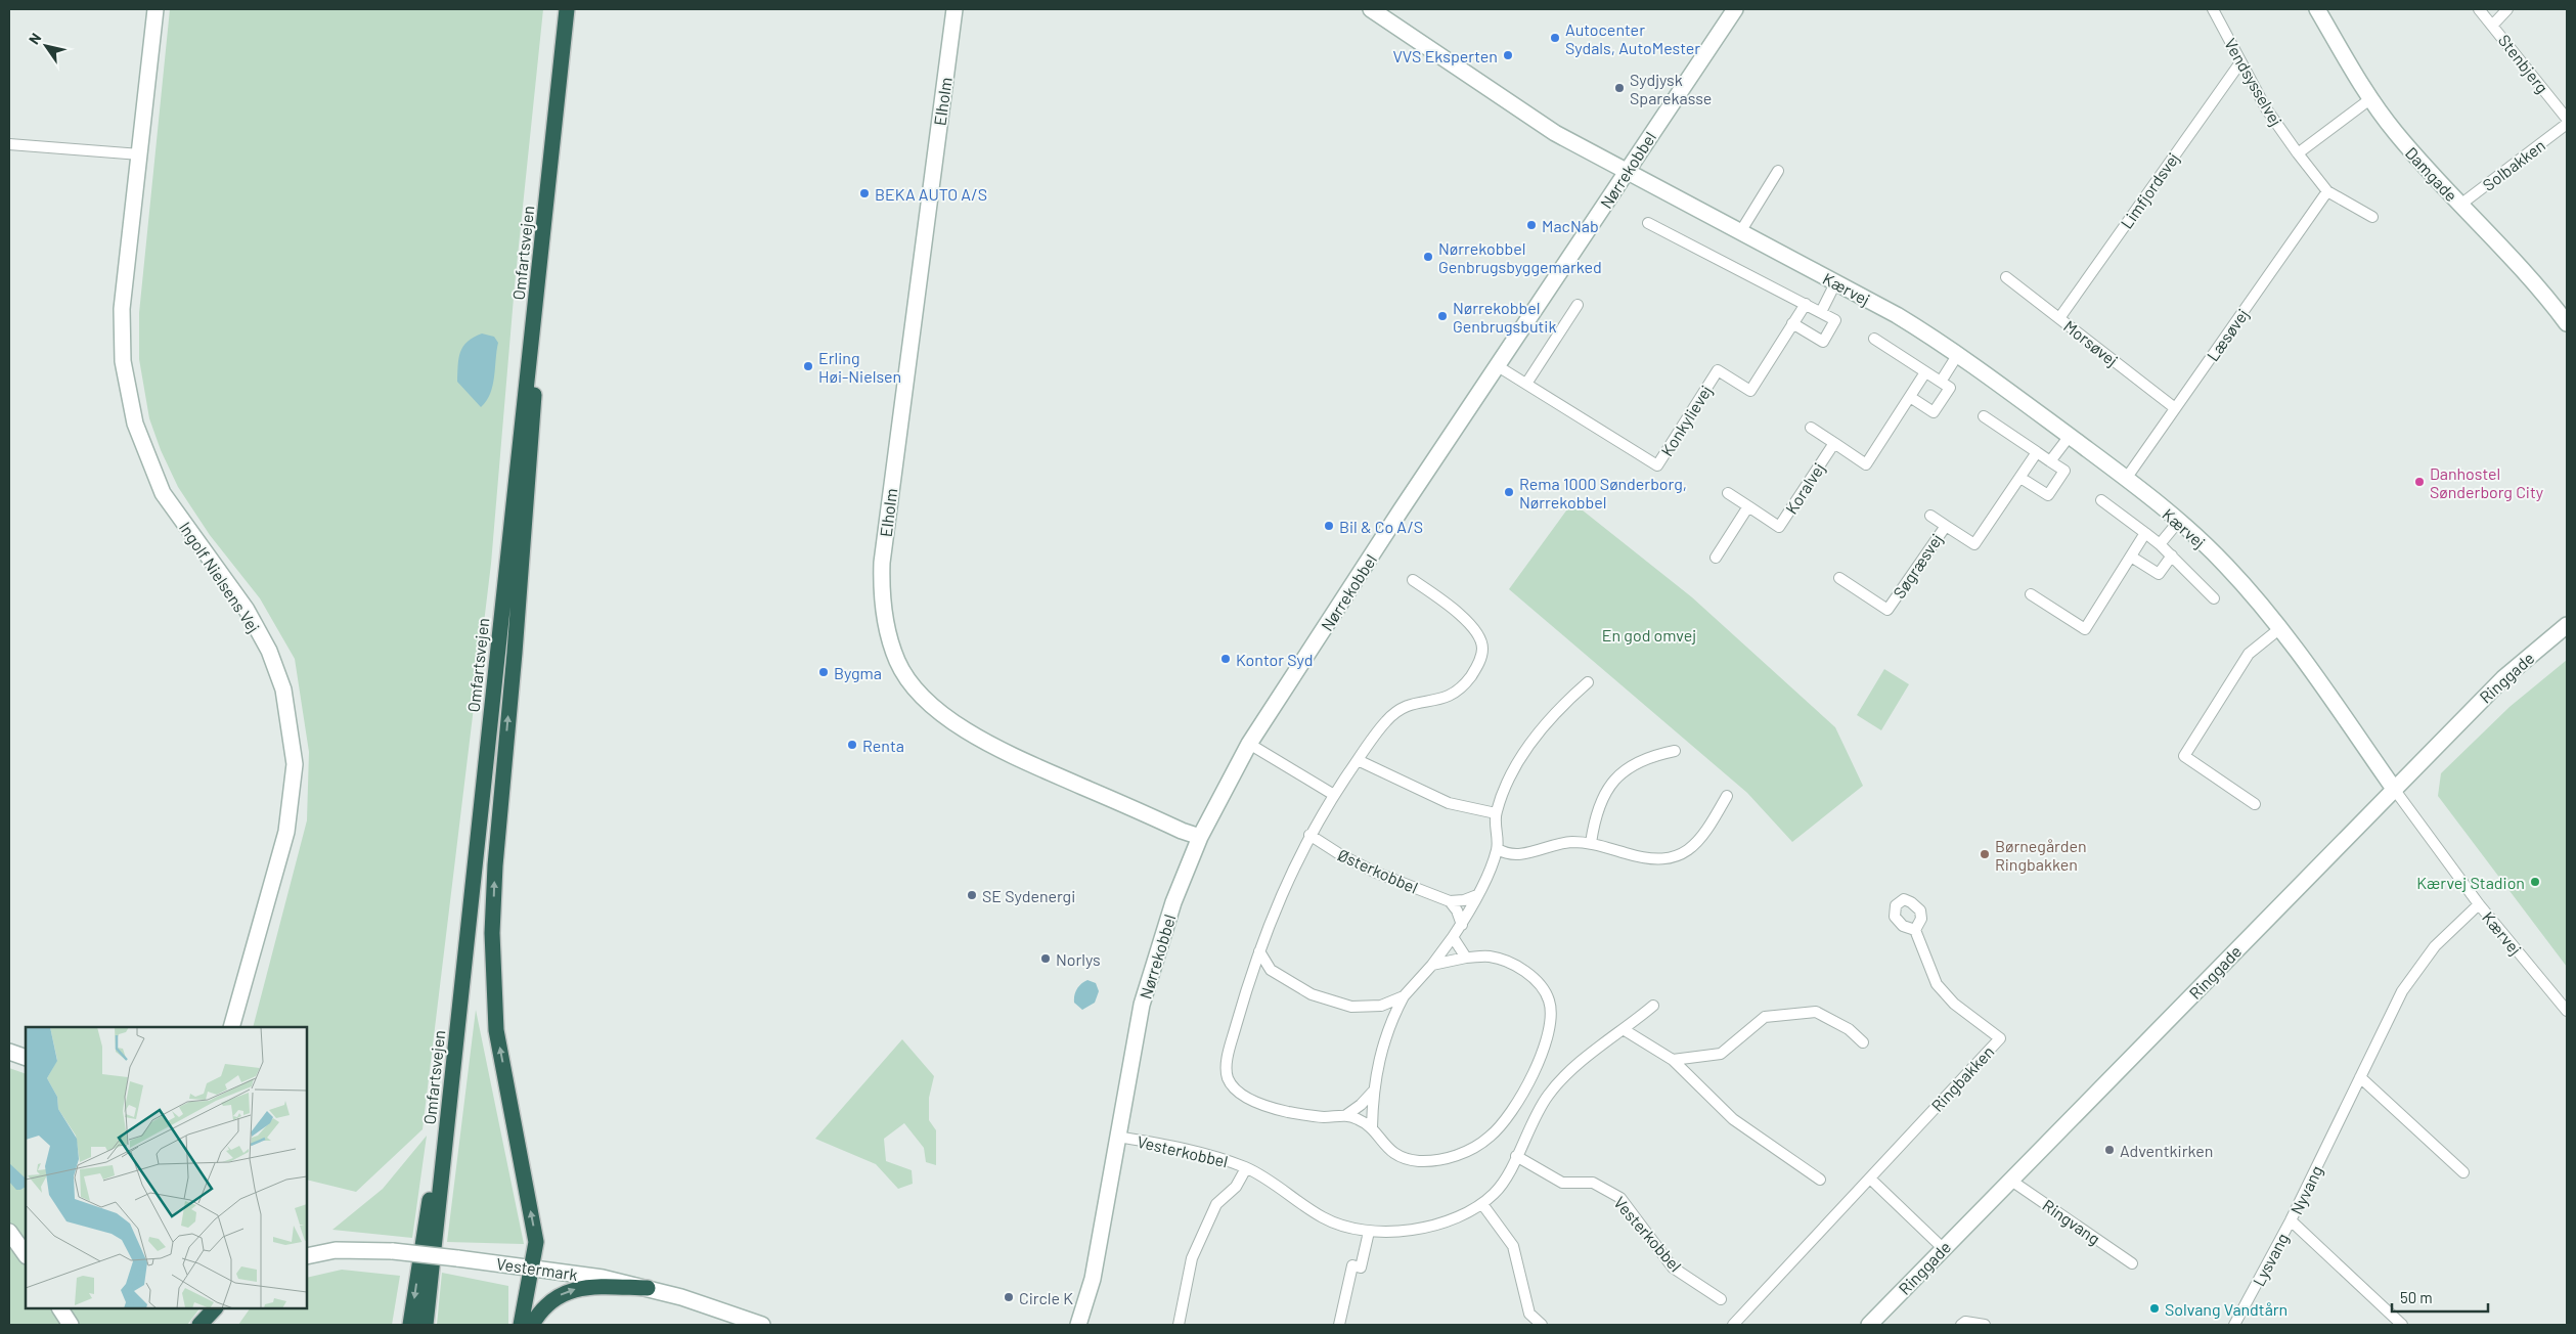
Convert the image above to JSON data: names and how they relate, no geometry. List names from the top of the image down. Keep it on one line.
{"streets":{"highway":["Omfartsvejen"],"street":["Stenbjerg","Vendsysselvej","Elholm","Solbakken","Nørrekobbel","Damgade","Limfjordsvej","Kærvej","Læsøvej","Morsøvej","Konkylievej","Koralvej","Søgræsvej","Ingolf Nielsens Vej","Ringgade","Østerkobbel","Ringbakken","Vesterkobbel","Nyvang","Ringvang","Lysvang","Vestermark"]},"crossings":[["Vendsysselvej","Limfjordsvej"],["Vendsysselvej","Læsøvej"],["Elholm","Nørrekobbel"],["Solbakken","Damgade"],["Nørrekobbel","Kærvej"],["Nørrekobbel","Konkylievej"],["Nørrekobbel","Vesterkobbel"],["Limfjordsvej","Morsøvej"],["Kærvej","Læsøvej"],["Kærvej","Ringgade"],["Kærvej","Nyvang"],["Læsøvej","Morsøvej"],["Ringgade","Ringvang"],["Nyvang","Lysvang"]],"parks":["En god omvej"],"places":["Autocenter Sydals, AutoMester","VVS Eksperten","Sydjysk Sparekasse","BEKA AUTO A/S","MacNab","Nørrekobbel Genbrugsbyggemarked","Nørrekobbel Genbrugsbutik","Erling Høi-Nielsen","Danhostel Sønderborg City","Rema 1000 Sønderborg, Nørrekobbel","Bil & Co A/S","Kontor Syd","Bygma","Renta","Børnegården Ringbakken","Kærvej Stadion","SE Sydenergi","Norlys","Adventkirken","Circle K","Solvang Vandtårn"],"scale_bar":"50 m","north":"top left"}
